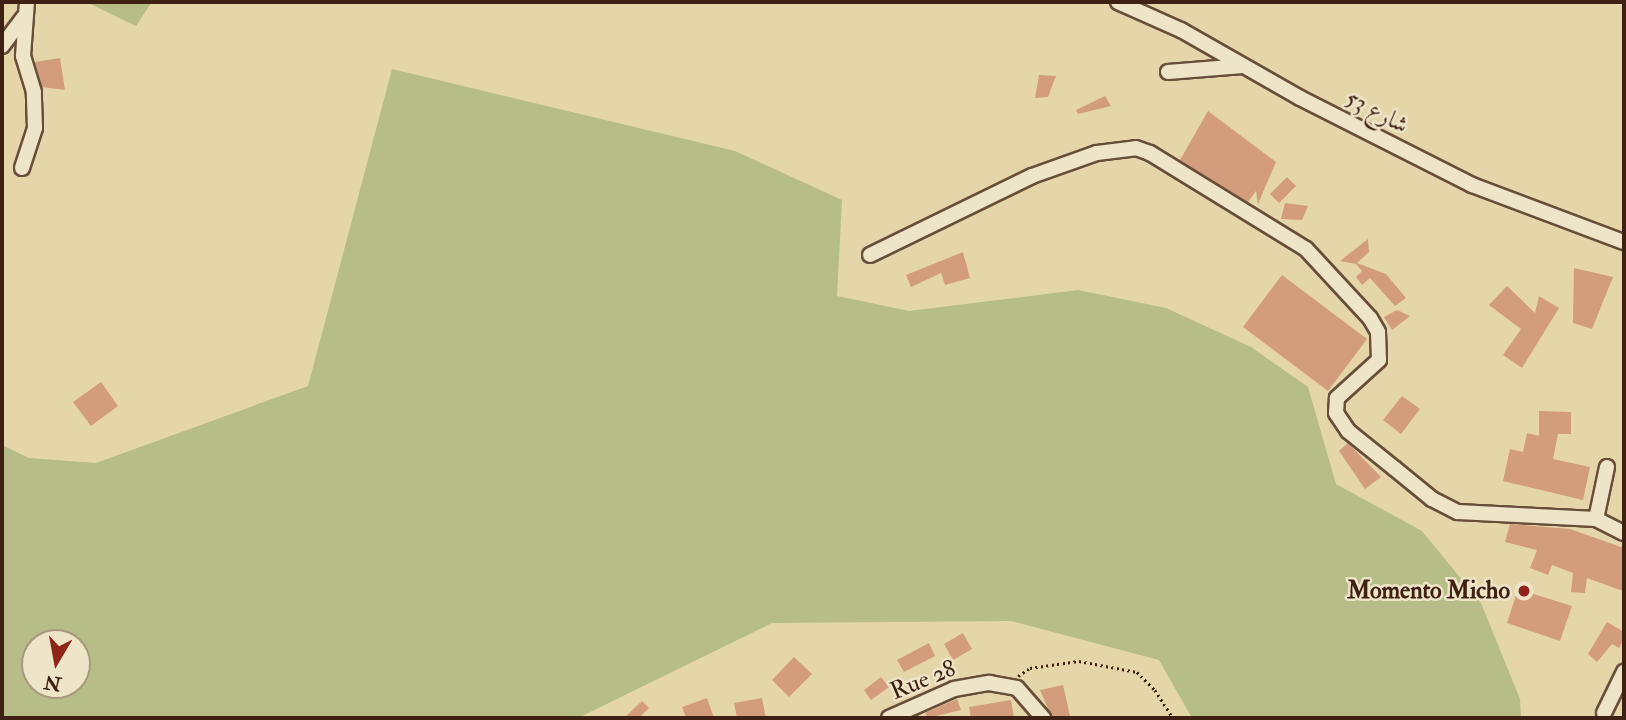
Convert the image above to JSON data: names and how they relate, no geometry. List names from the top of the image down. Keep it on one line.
{"streets":{"street":["شارع 53","Rue 28"]},"places":["Momento Micho"],"north":"bottom"}
